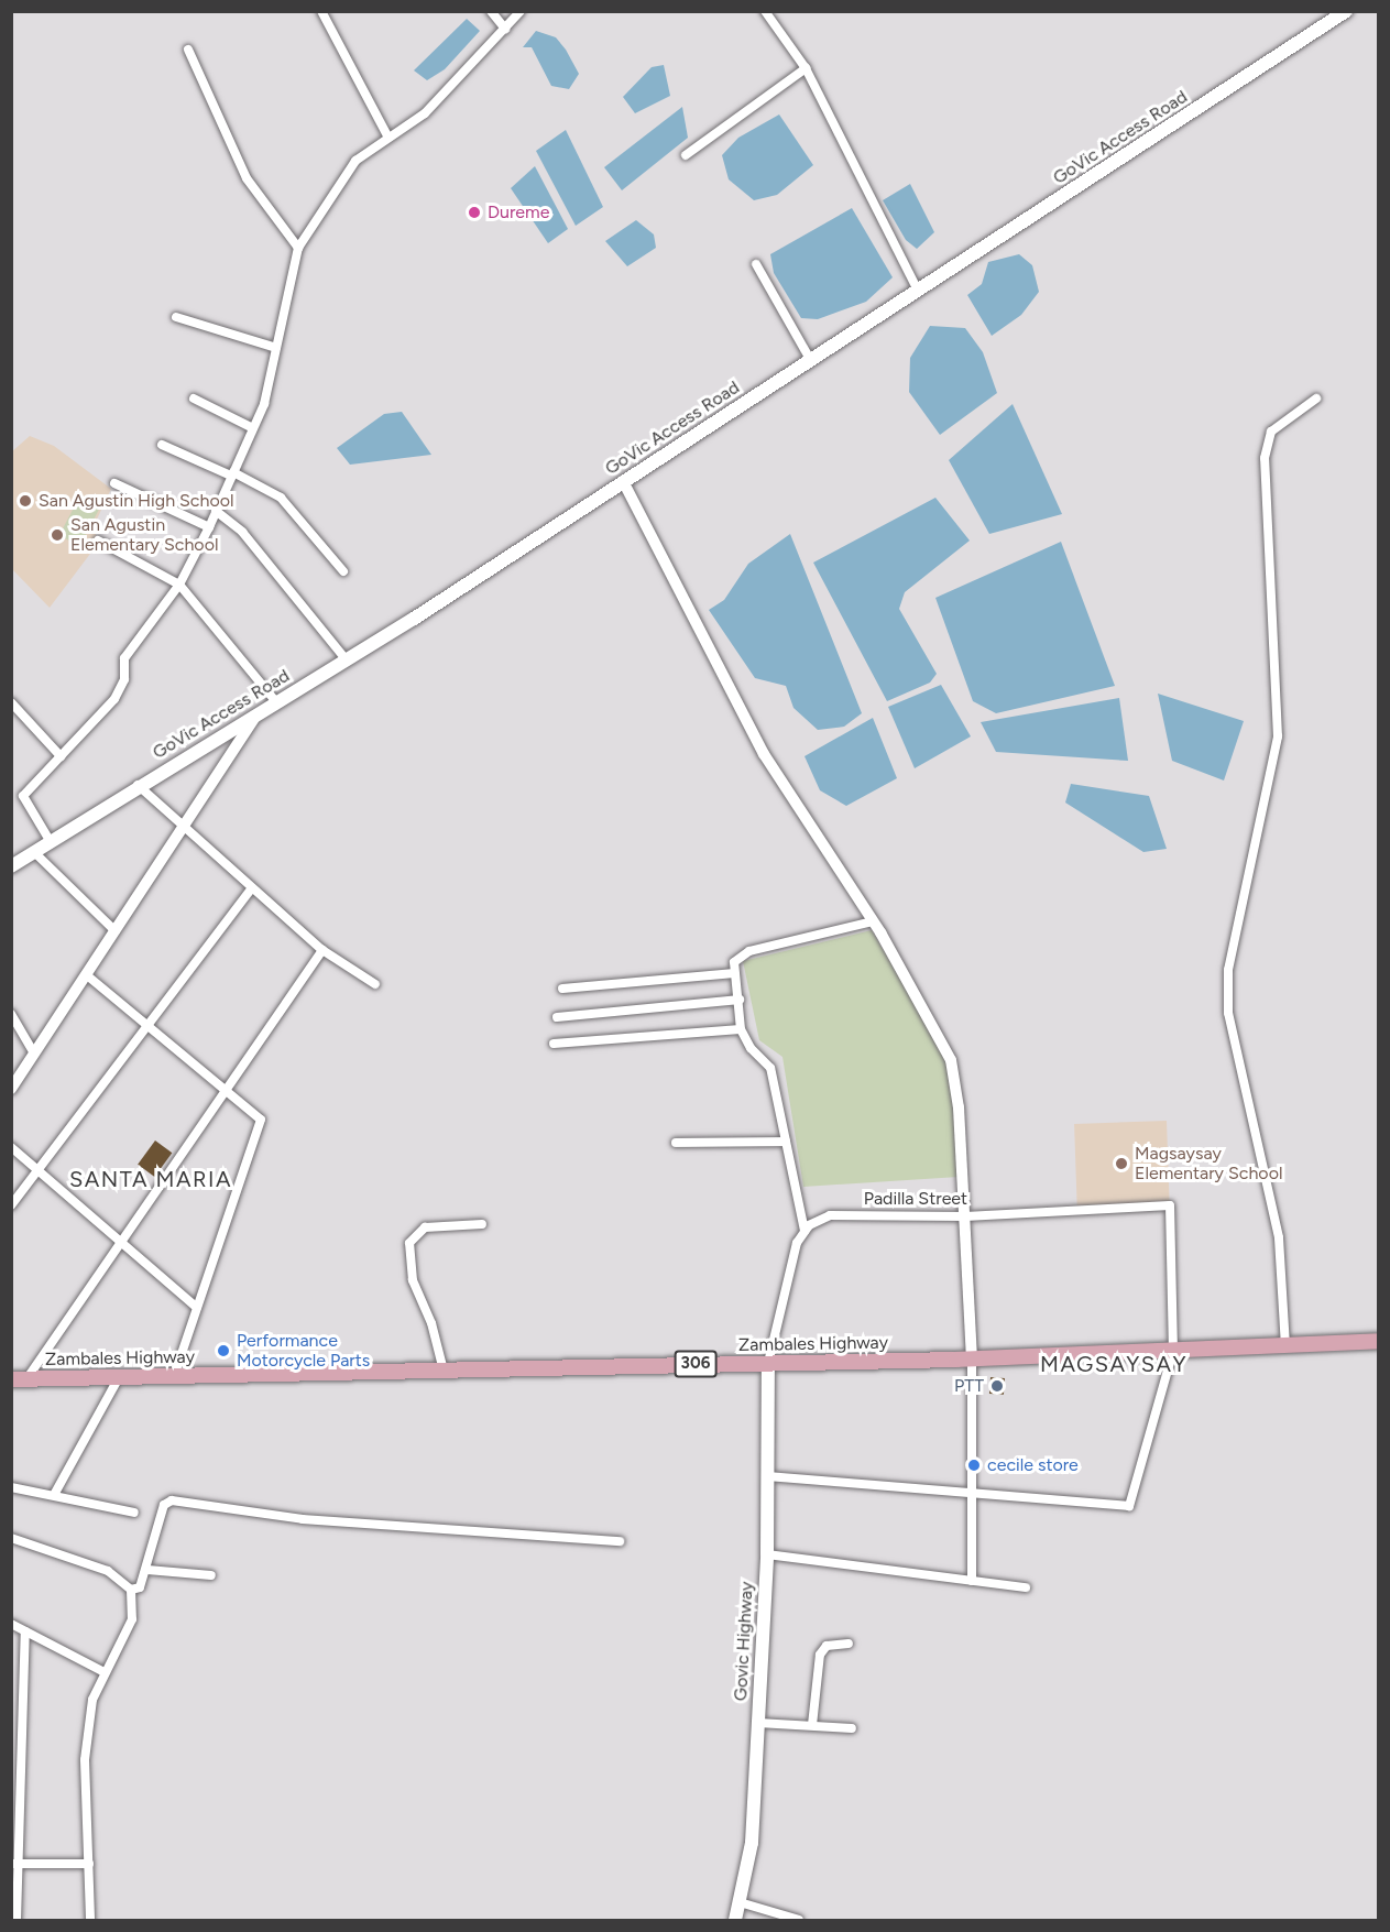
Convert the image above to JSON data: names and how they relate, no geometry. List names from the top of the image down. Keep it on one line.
{"streets":{"main road":["GoVic Access Road","Zambales Highway","306","Govic Highway"],"street":["Padilla Street"]},"crossings":[["Padilla Street","Zambales Highway"],["Zambales Highway","Govic Highway"]],"districts":["SANTA MARIA","MAGSAYSAY"],"places":["Dureme","San Agustin High School","San Agustin Elementary School","Magsaysay Elementary School","Performance Motorcycle Parts","PTT","cecile store"]}
